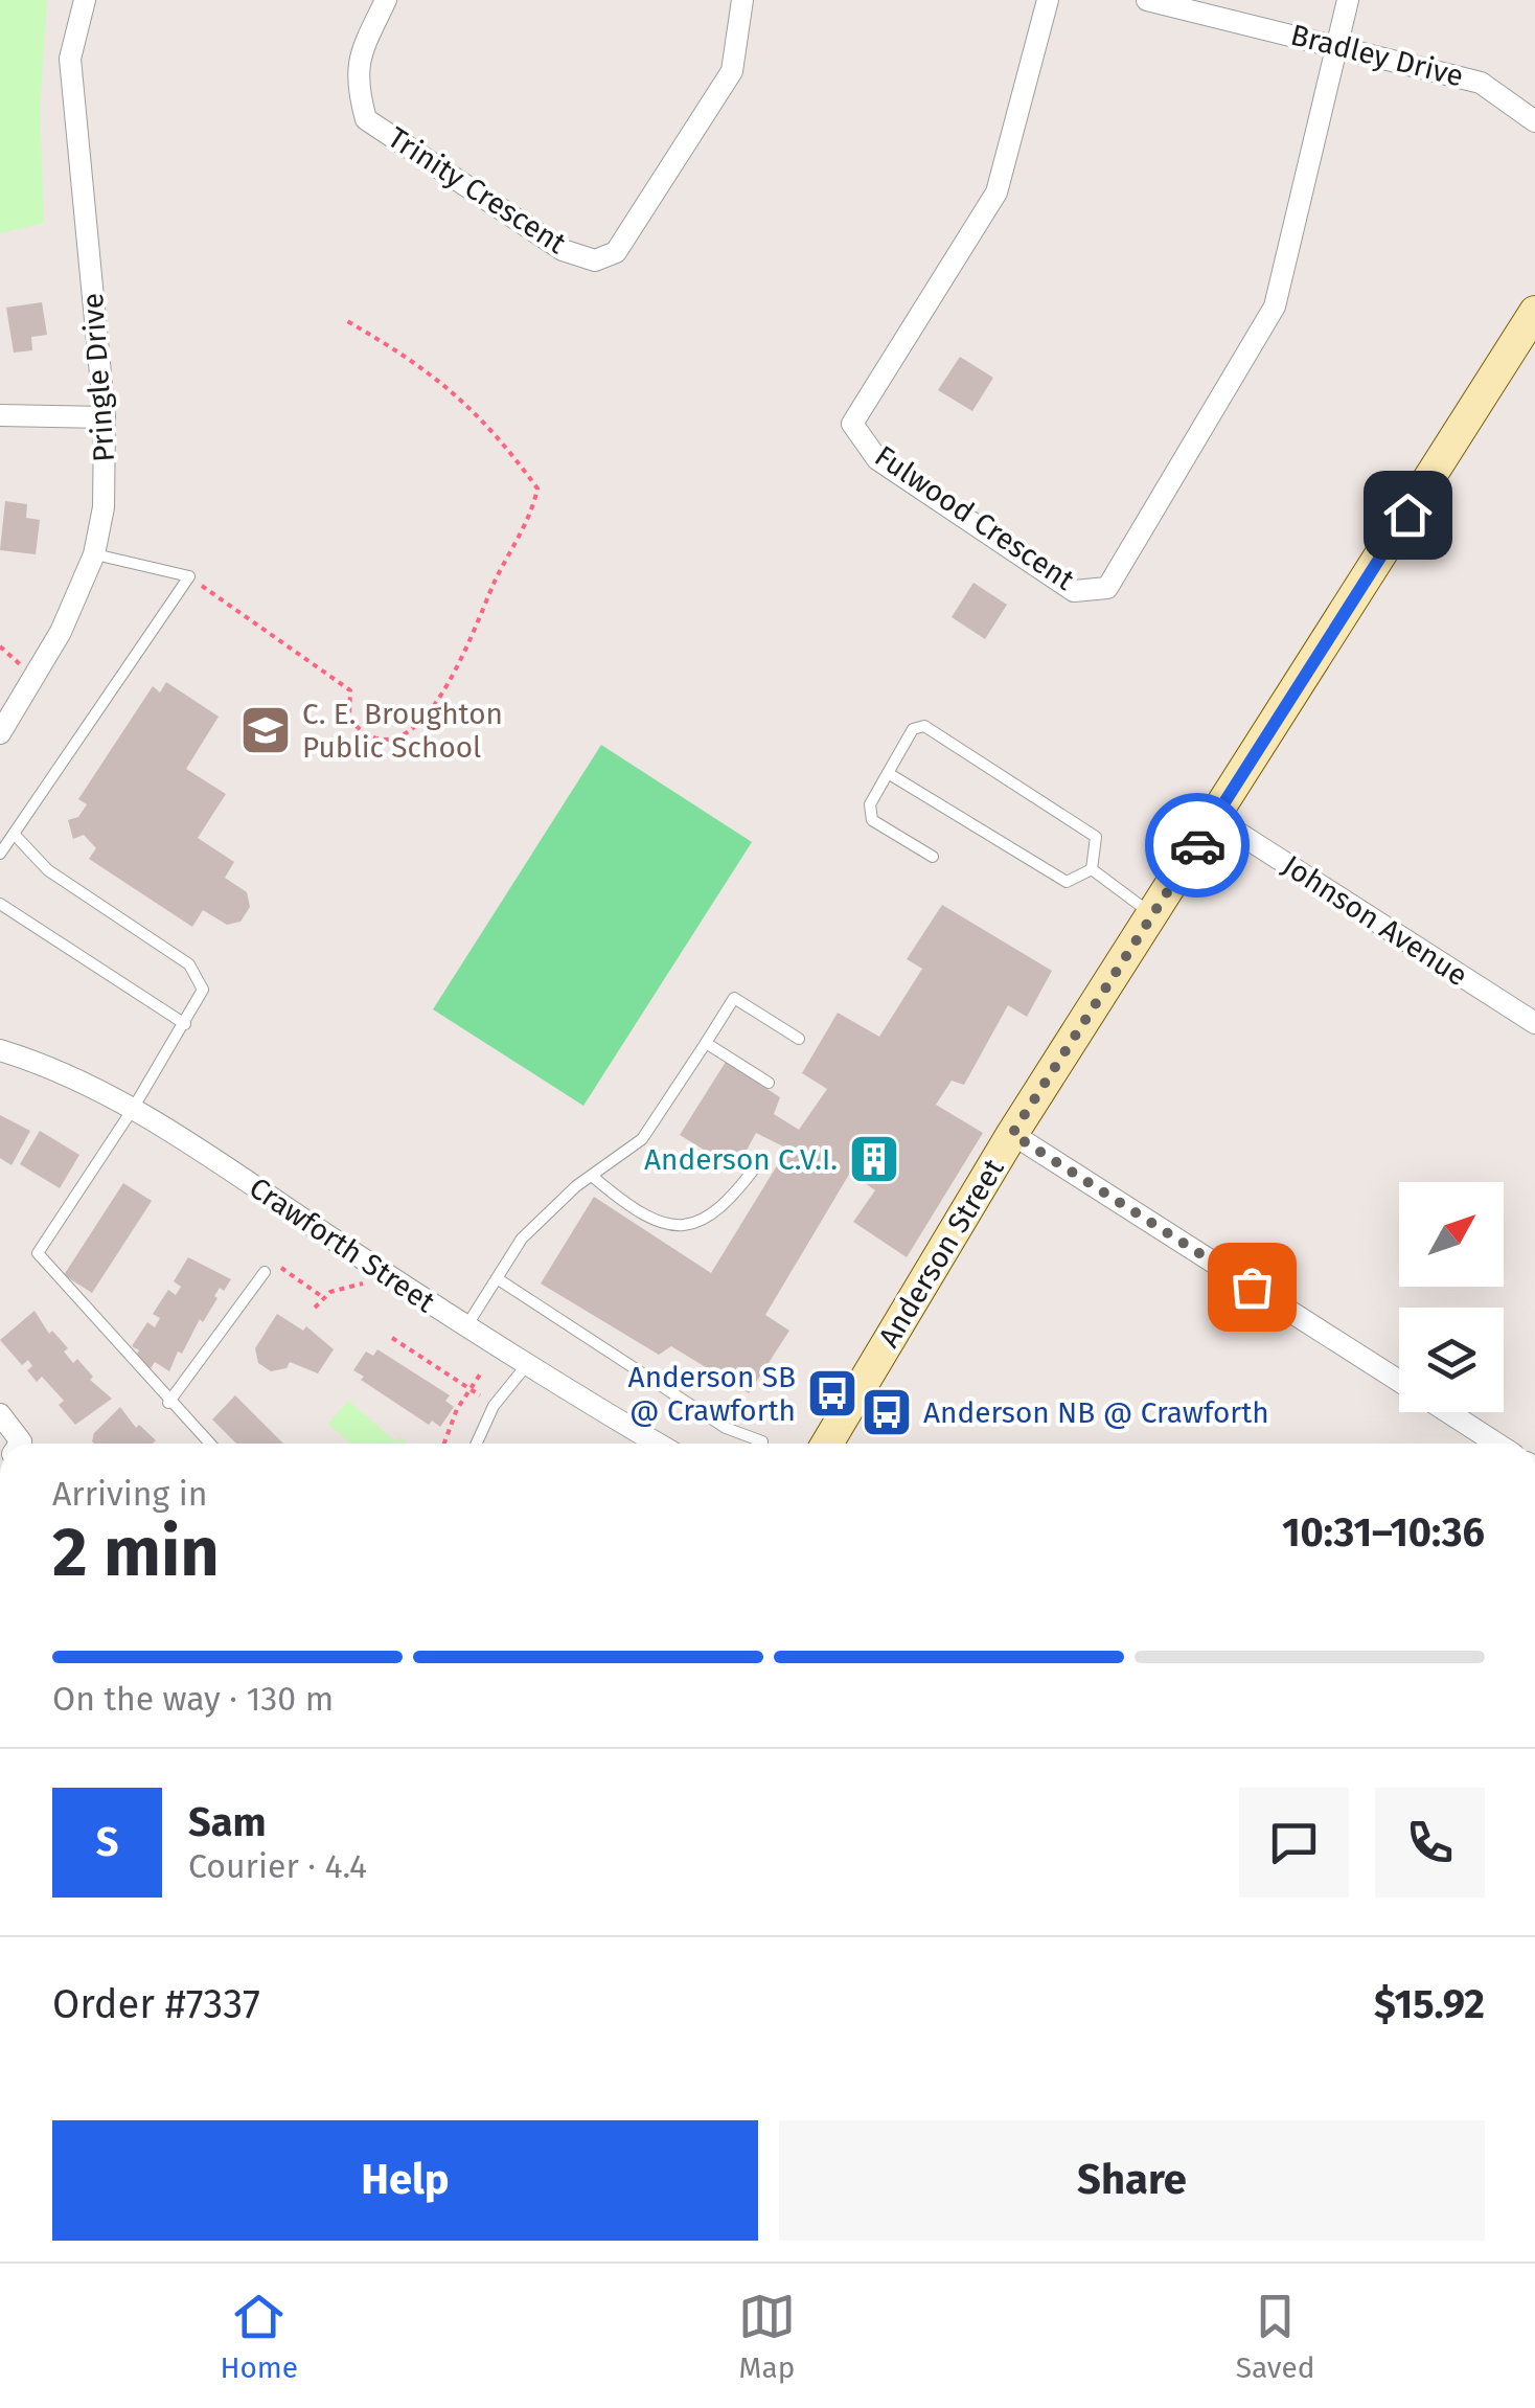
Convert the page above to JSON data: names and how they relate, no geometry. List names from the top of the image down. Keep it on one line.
{"streets":{"main road":["Anderson Street"],"street":["Bradley Drive","Trinity Crescent","Pringle Drive","Fulwood Crescent","Johnson Avenue","Crawforth Street"]},"crossings":[["Bradley Drive","Fulwood Crescent"],["Johnson Avenue","Anderson Street"]],"places":{"school or university":["C. E. Broughton Public School"],"building":["Anderson C.V.I."],"bus stop":["Anderson SB @ Crawforth","Anderson NB @ Crawforth"]},"north":"top right","page":{"heading":["2 min","Arriving in","10:31–10:36"],"panel":["Sam","Courier · 4.4","Order #7337","$15.92"],"bar":"On the way · 130 m","round":"S","buttons":["Help","Share"],"tabs":["Home","Map","Saved"]}}
